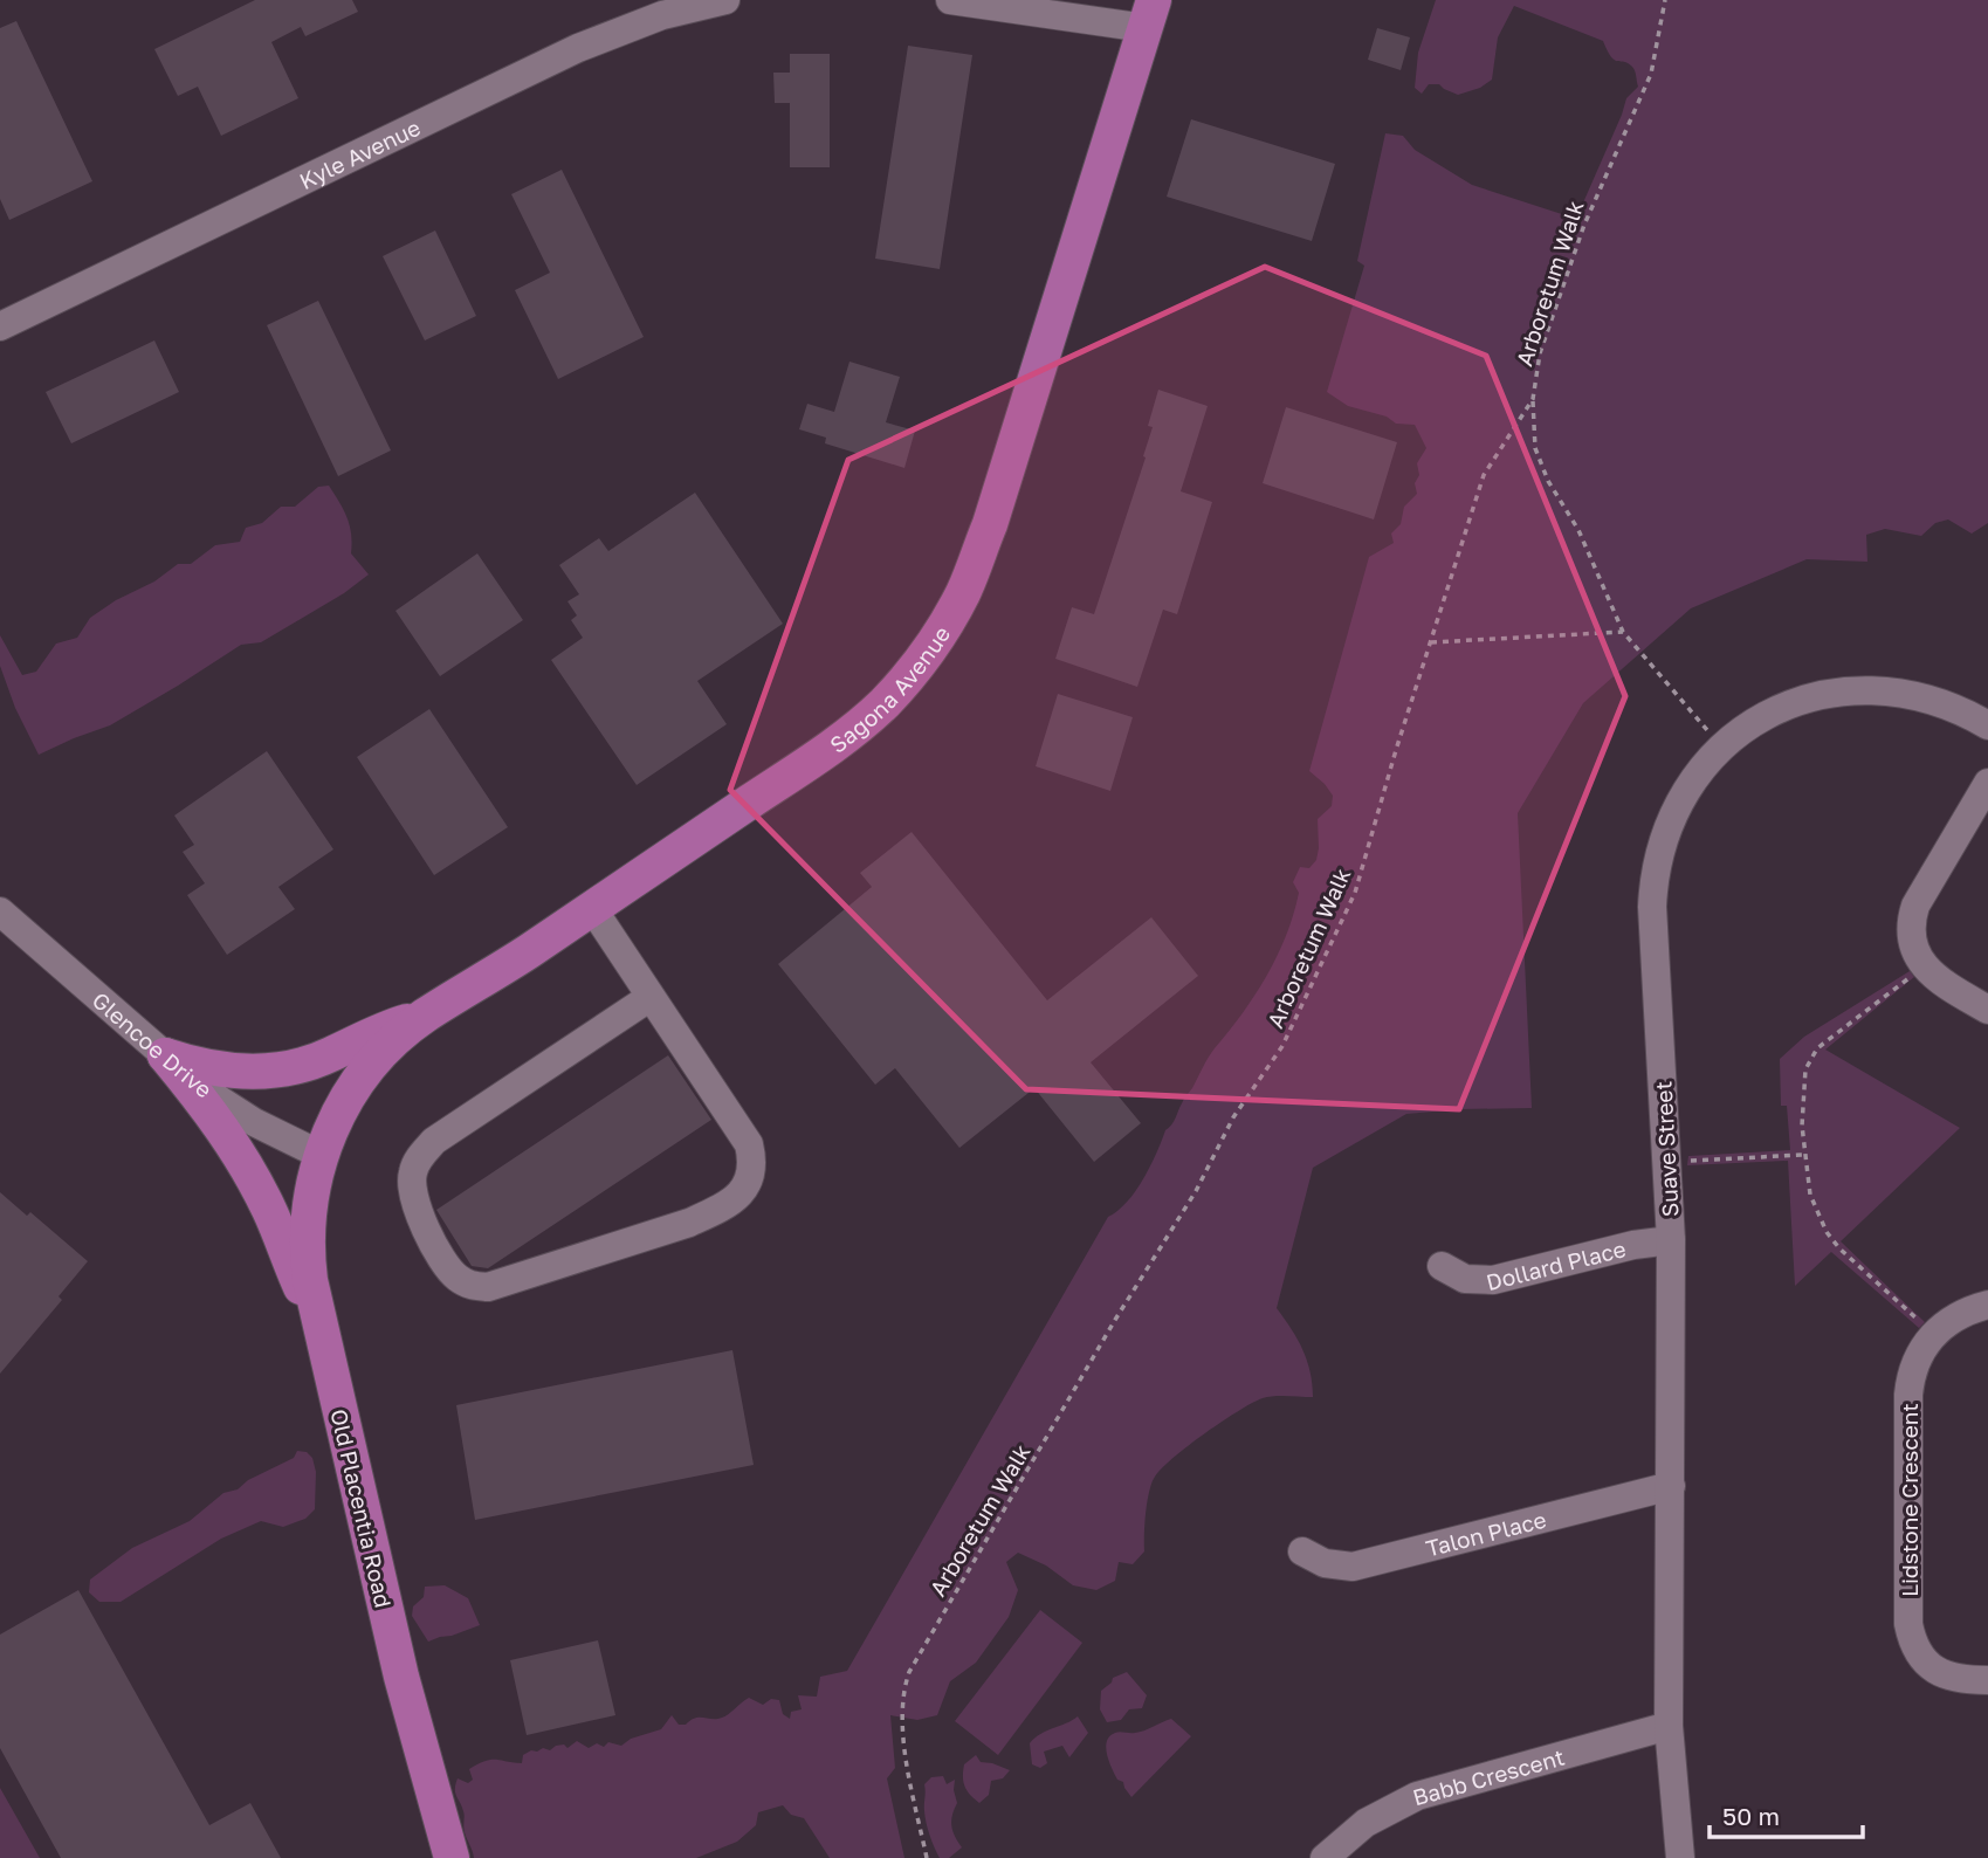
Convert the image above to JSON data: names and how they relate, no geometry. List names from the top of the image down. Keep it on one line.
{"streets":{"main road":["Sagona Avenue","Old Placentia Road"],"street":["Kyle Avenue","Glencoe Drive","Suave Street","Dollard Place","Lidstone Crescent","Talon Place","Babb Crescent"],"path":["Arboretum Walk"]},"crossings":[["Sagona Avenue","Glencoe Drive"],["Sagona Avenue","Old Placentia Road"],["Glencoe Drive","Old Placentia Road"],["Suave Street","Dollard Place"],["Suave Street","Talon Place"],["Suave Street","Babb Crescent"]],"scale_bar":"50 m"}
